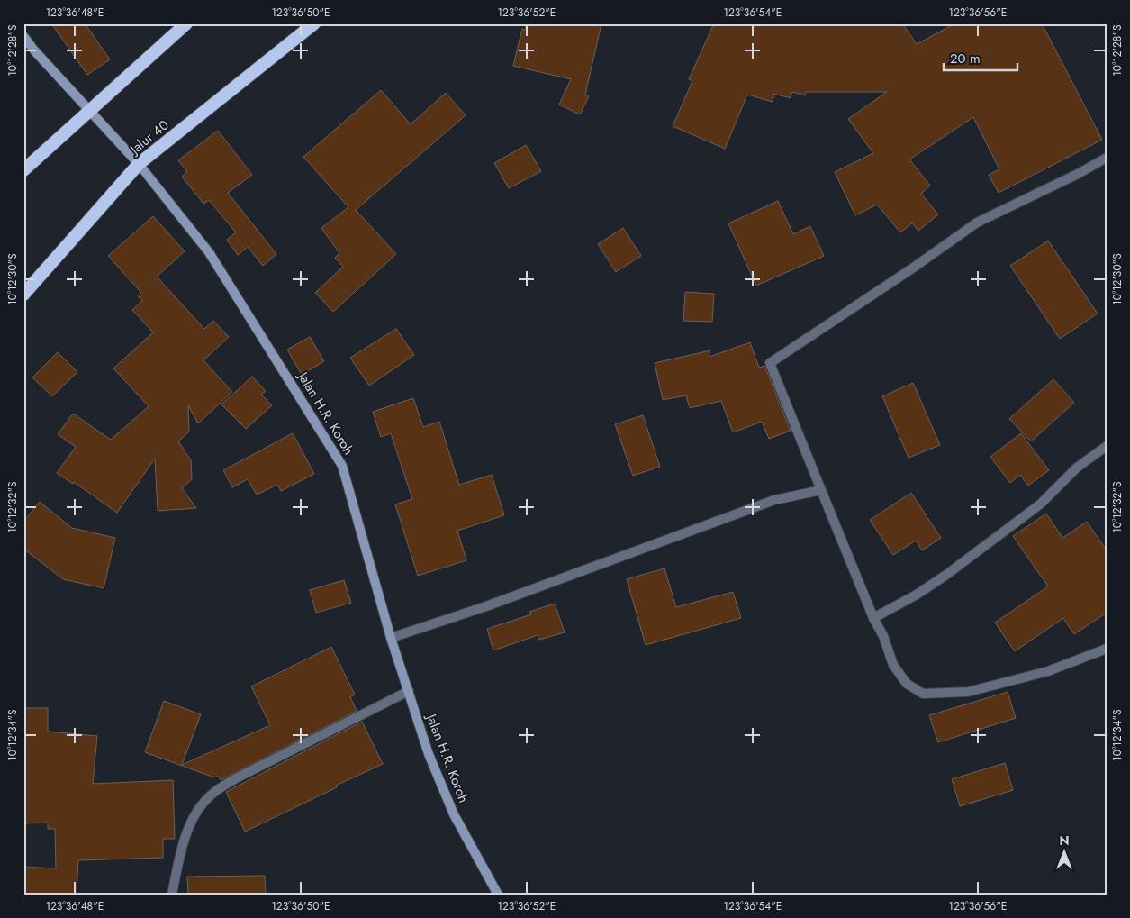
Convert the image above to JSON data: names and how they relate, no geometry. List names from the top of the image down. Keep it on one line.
{"streets":{"highway":["Jalur 40"],"main road":["Jalan H.R. Koroh"]},"crossings":[["Jalur 40","Jalan H.R. Koroh"]],"scale_bar":"20 m","north":"top","coordinates":["123°36'48\"E","123°36'50\"E","123°36'52\"E","123°36'54\"E","123°36'56\"E","10°12'28\"S","10°12'30\"S","10°12'32\"S","10°12'34\"S"]}
